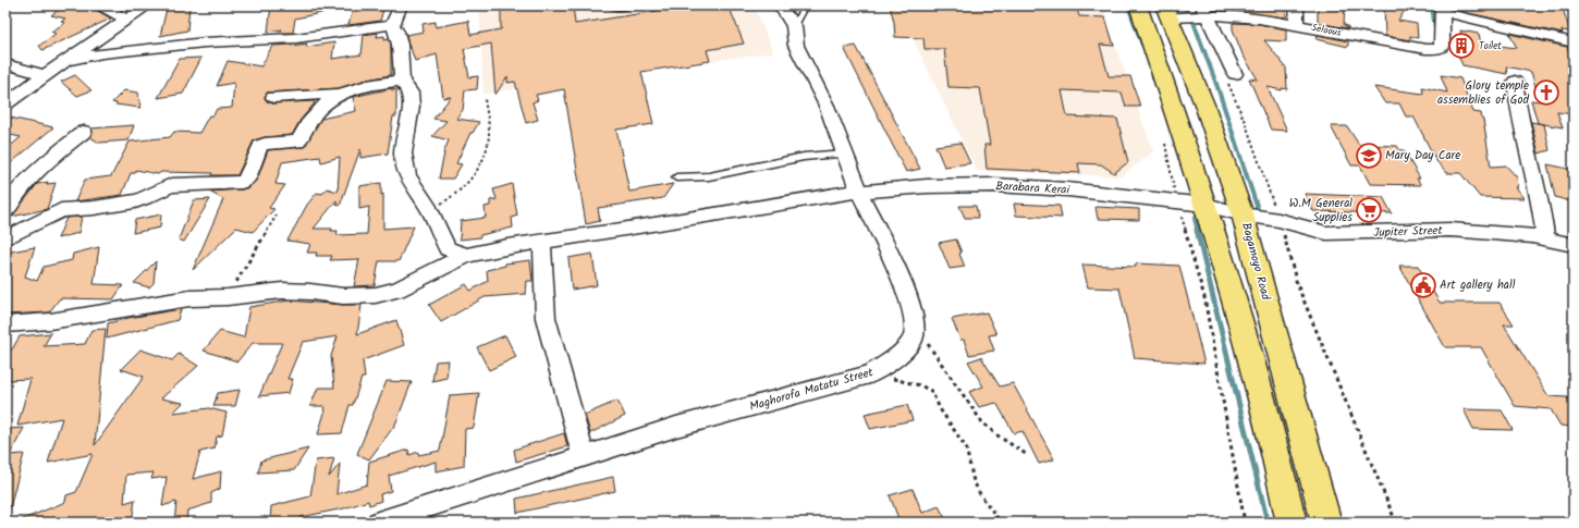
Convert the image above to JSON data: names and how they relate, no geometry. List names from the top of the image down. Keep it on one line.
{"streets":{"highway":["Bagamoyo Road"],"street":["Seloous","Barabara Kerai","Jupiter Street","Maghorofa Matatu Street"]},"crossings":[["Seloous","Bagamoyo Road"],["Barabara Kerai","Jupiter Street"],["Barabara Kerai","Bagamoyo Road"],["Barabara Kerai","Maghorofa Matatu Street"],["Jupiter Street","Bagamoyo Road"]],"places":{"building":["Toilet"],"church":["Glory temple assemblies of God"],"school or university":["Mary Day Care"],"supermarket":["W.M General Supplies"],"public building":["Art gallery hall"]}}
